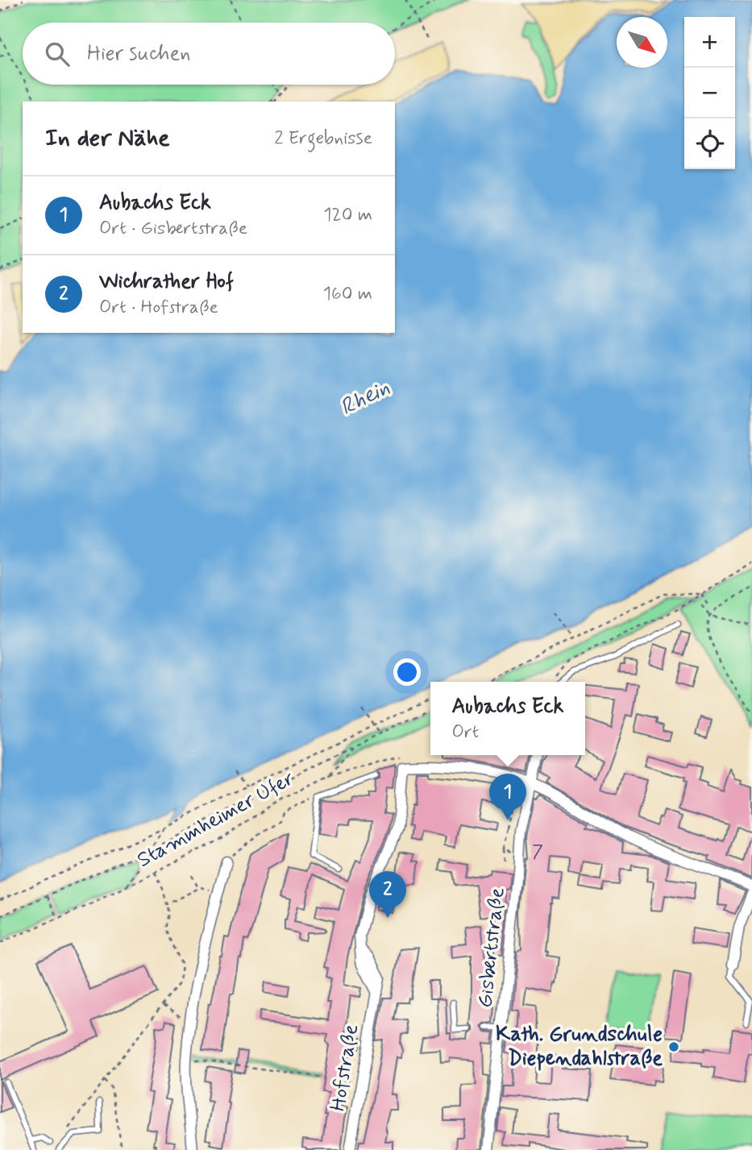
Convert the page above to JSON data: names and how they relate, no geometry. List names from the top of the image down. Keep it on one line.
{"streets":{"street":["Gisbertstraße","Hofstraße"],"lane":["Stammheimer Ufer"]},"water":["Rhein"],"places":["Kath. Grundschule Diependahlstraße"],"house_numbers":["7"],"north":"bottom right","page":{"map_buttons":["+","−"],"search":"Hier suchen","heading":["In der Nähe","2 Ergebnisse"],"list":[{"mark":"1","name":"Aubachs Eck","note":"Ort · Gisbertstraße","value":"120 m"},{"mark":"2","name":"Wichrather Hof","note":"Ort · Hofstraße","value":"160 m"}],"popup":["Aubachs Eck","Ort"],"pins":["1","2"]}}
